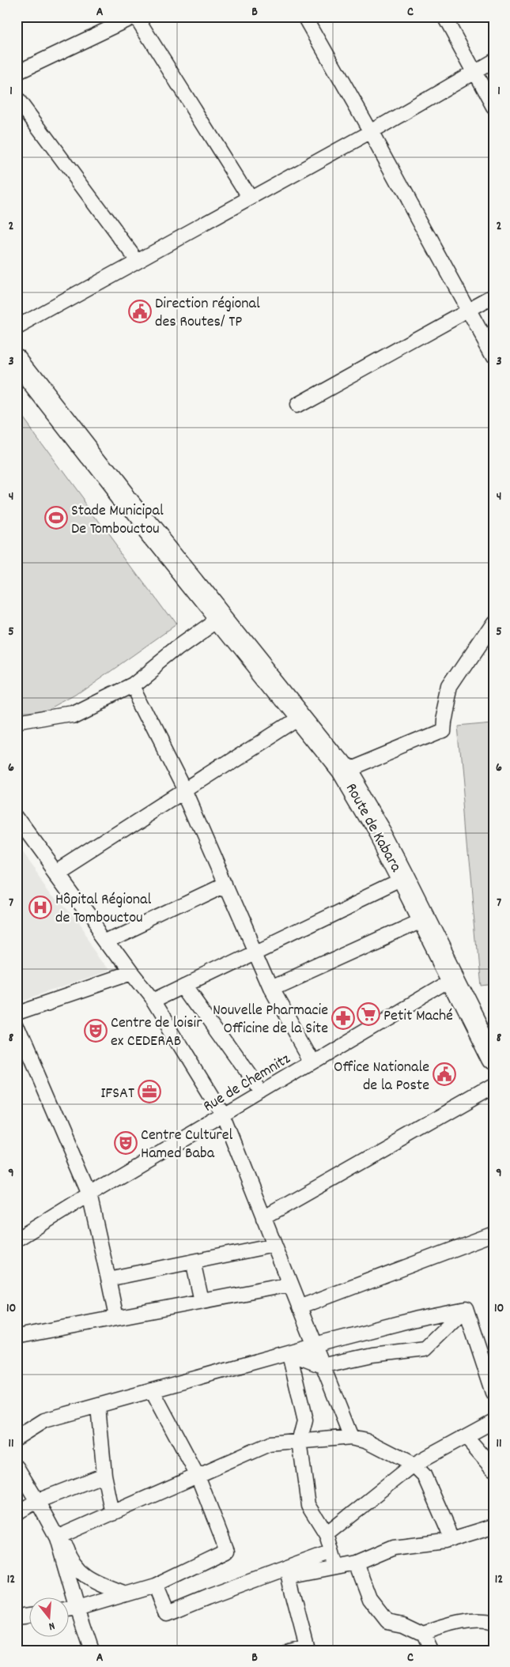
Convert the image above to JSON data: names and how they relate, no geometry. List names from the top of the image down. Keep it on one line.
{"streets":{"main road":["Route de Kabara"],"street":["Rue de Chemnitz"]},"crossings":[["Route de Kabara","Rue de Chemnitz"]],"places":{"public building":["Direction régional des Routes/ TP","Office Nationale de la Poste"],"sports":["Stade Municipal De Tombouctou"],"hospital":["Hôpital Régional de Tombouctou"],"supermarket":["Petit Maché"],"pharmacy":["Nouvelle Pharmacie Officine de la Site"],"theatre":["Centre de loisir ex CEDERAB","Centre Culturel Hamed Baba"],"office":["IFSAT"]},"north":"bottom","grid":{"columns":["A","B","C"],"rows":["1","2","3","4","5","6","7","8","9","10","11","12"]}}
